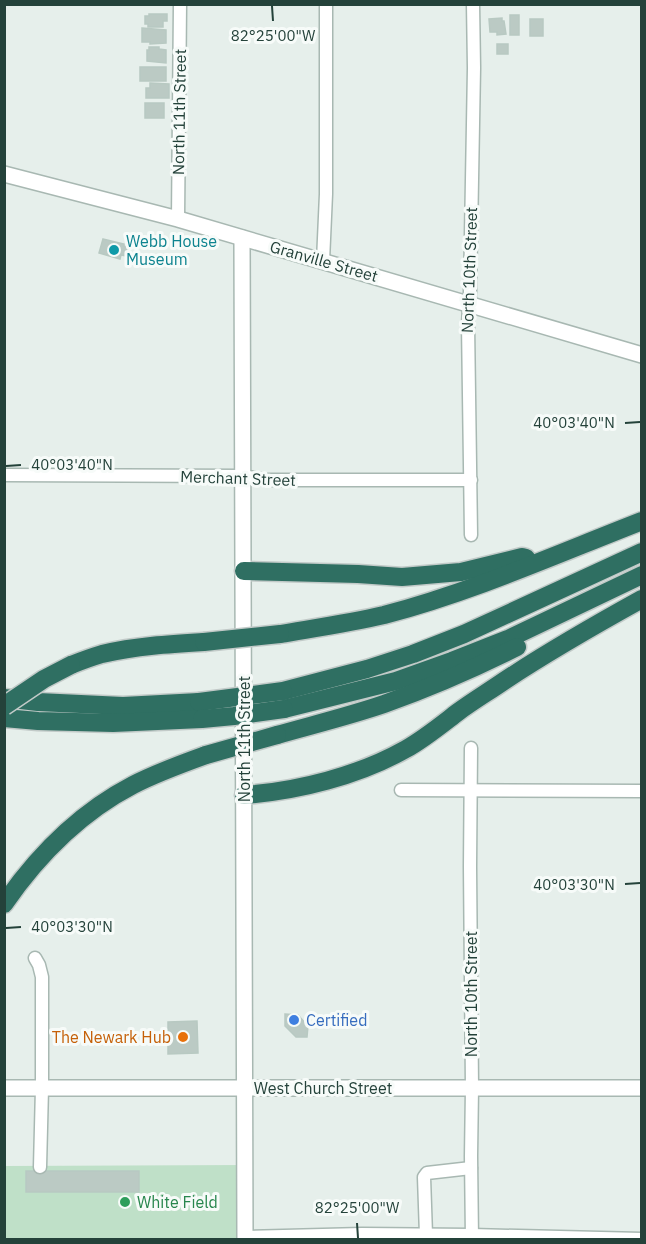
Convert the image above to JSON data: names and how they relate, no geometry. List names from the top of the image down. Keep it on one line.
{"streets":{"street":["North 11th Street","Granville Street","North 10th Street","Merchant Street","West Church Street"]},"crossings":[["North 11th Street","Granville Street"],["North 11th Street","Merchant Street"],["North 11th Street","West Church Street"],["Granville Street","North 10th Street"],["North 10th Street","Merchant Street"],["North 10th Street","West Church Street"]],"places":["Webb House Museum","Certified","The Newark Hub","White Field"],"coordinates":["82°25'00\"W","40°03'40\"N","40°03'30\"N"]}
